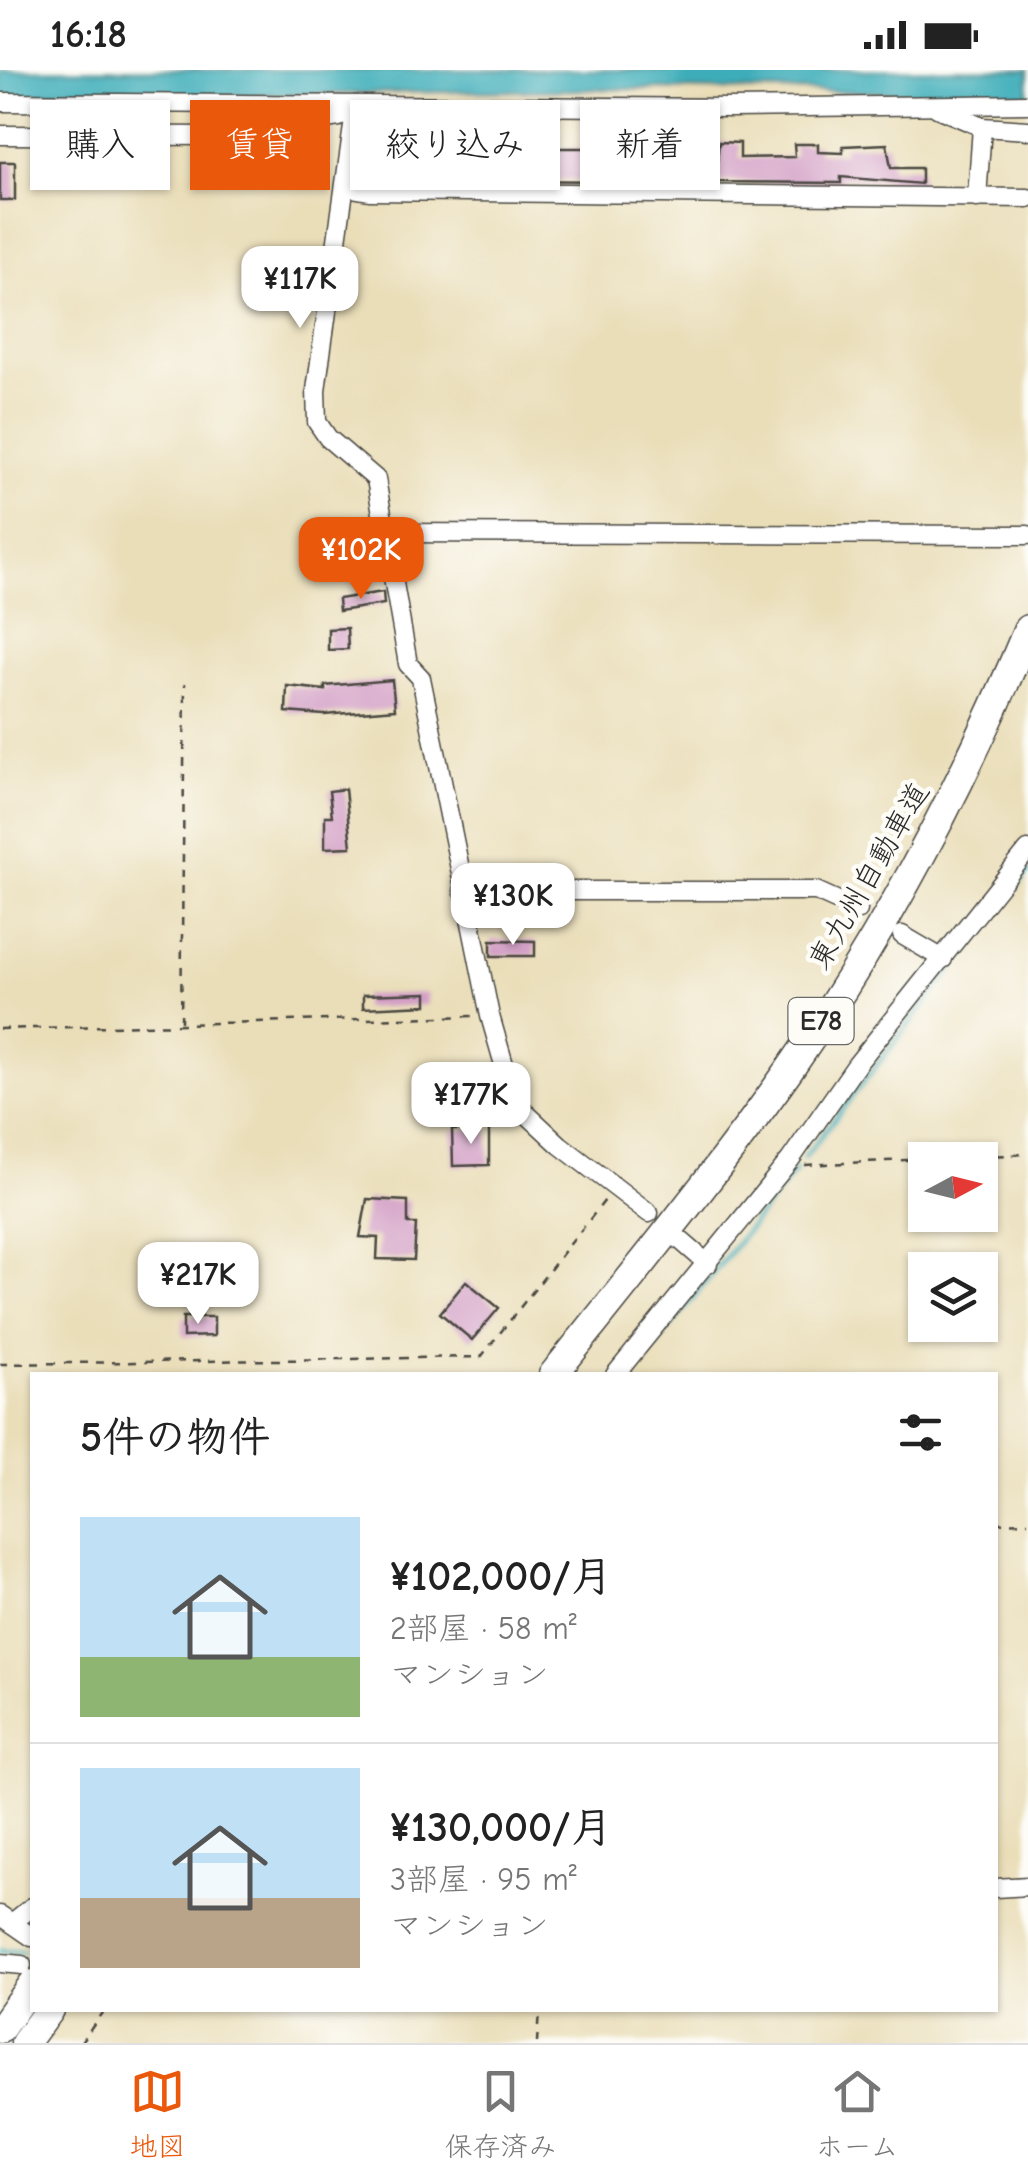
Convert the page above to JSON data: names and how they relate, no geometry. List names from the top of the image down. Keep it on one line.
{"streets":{"highway":["東九州自動車道","E78"]},"north":"right","page":{"status":"16:18","chip":["購入","賃貸","絞り込み","新着"],"price":["¥117K","¥102K","¥130K","¥177K","¥217K"],"heading":"5件の物件","list":[{"name":"¥102,000/月","note":"2部屋 · 58 m² · マンション"},{"name":"¥130,000/月","note":"3部屋 · 95 m² · マンション"}],"tabs":["地図","保存済み","ホーム"]}}
